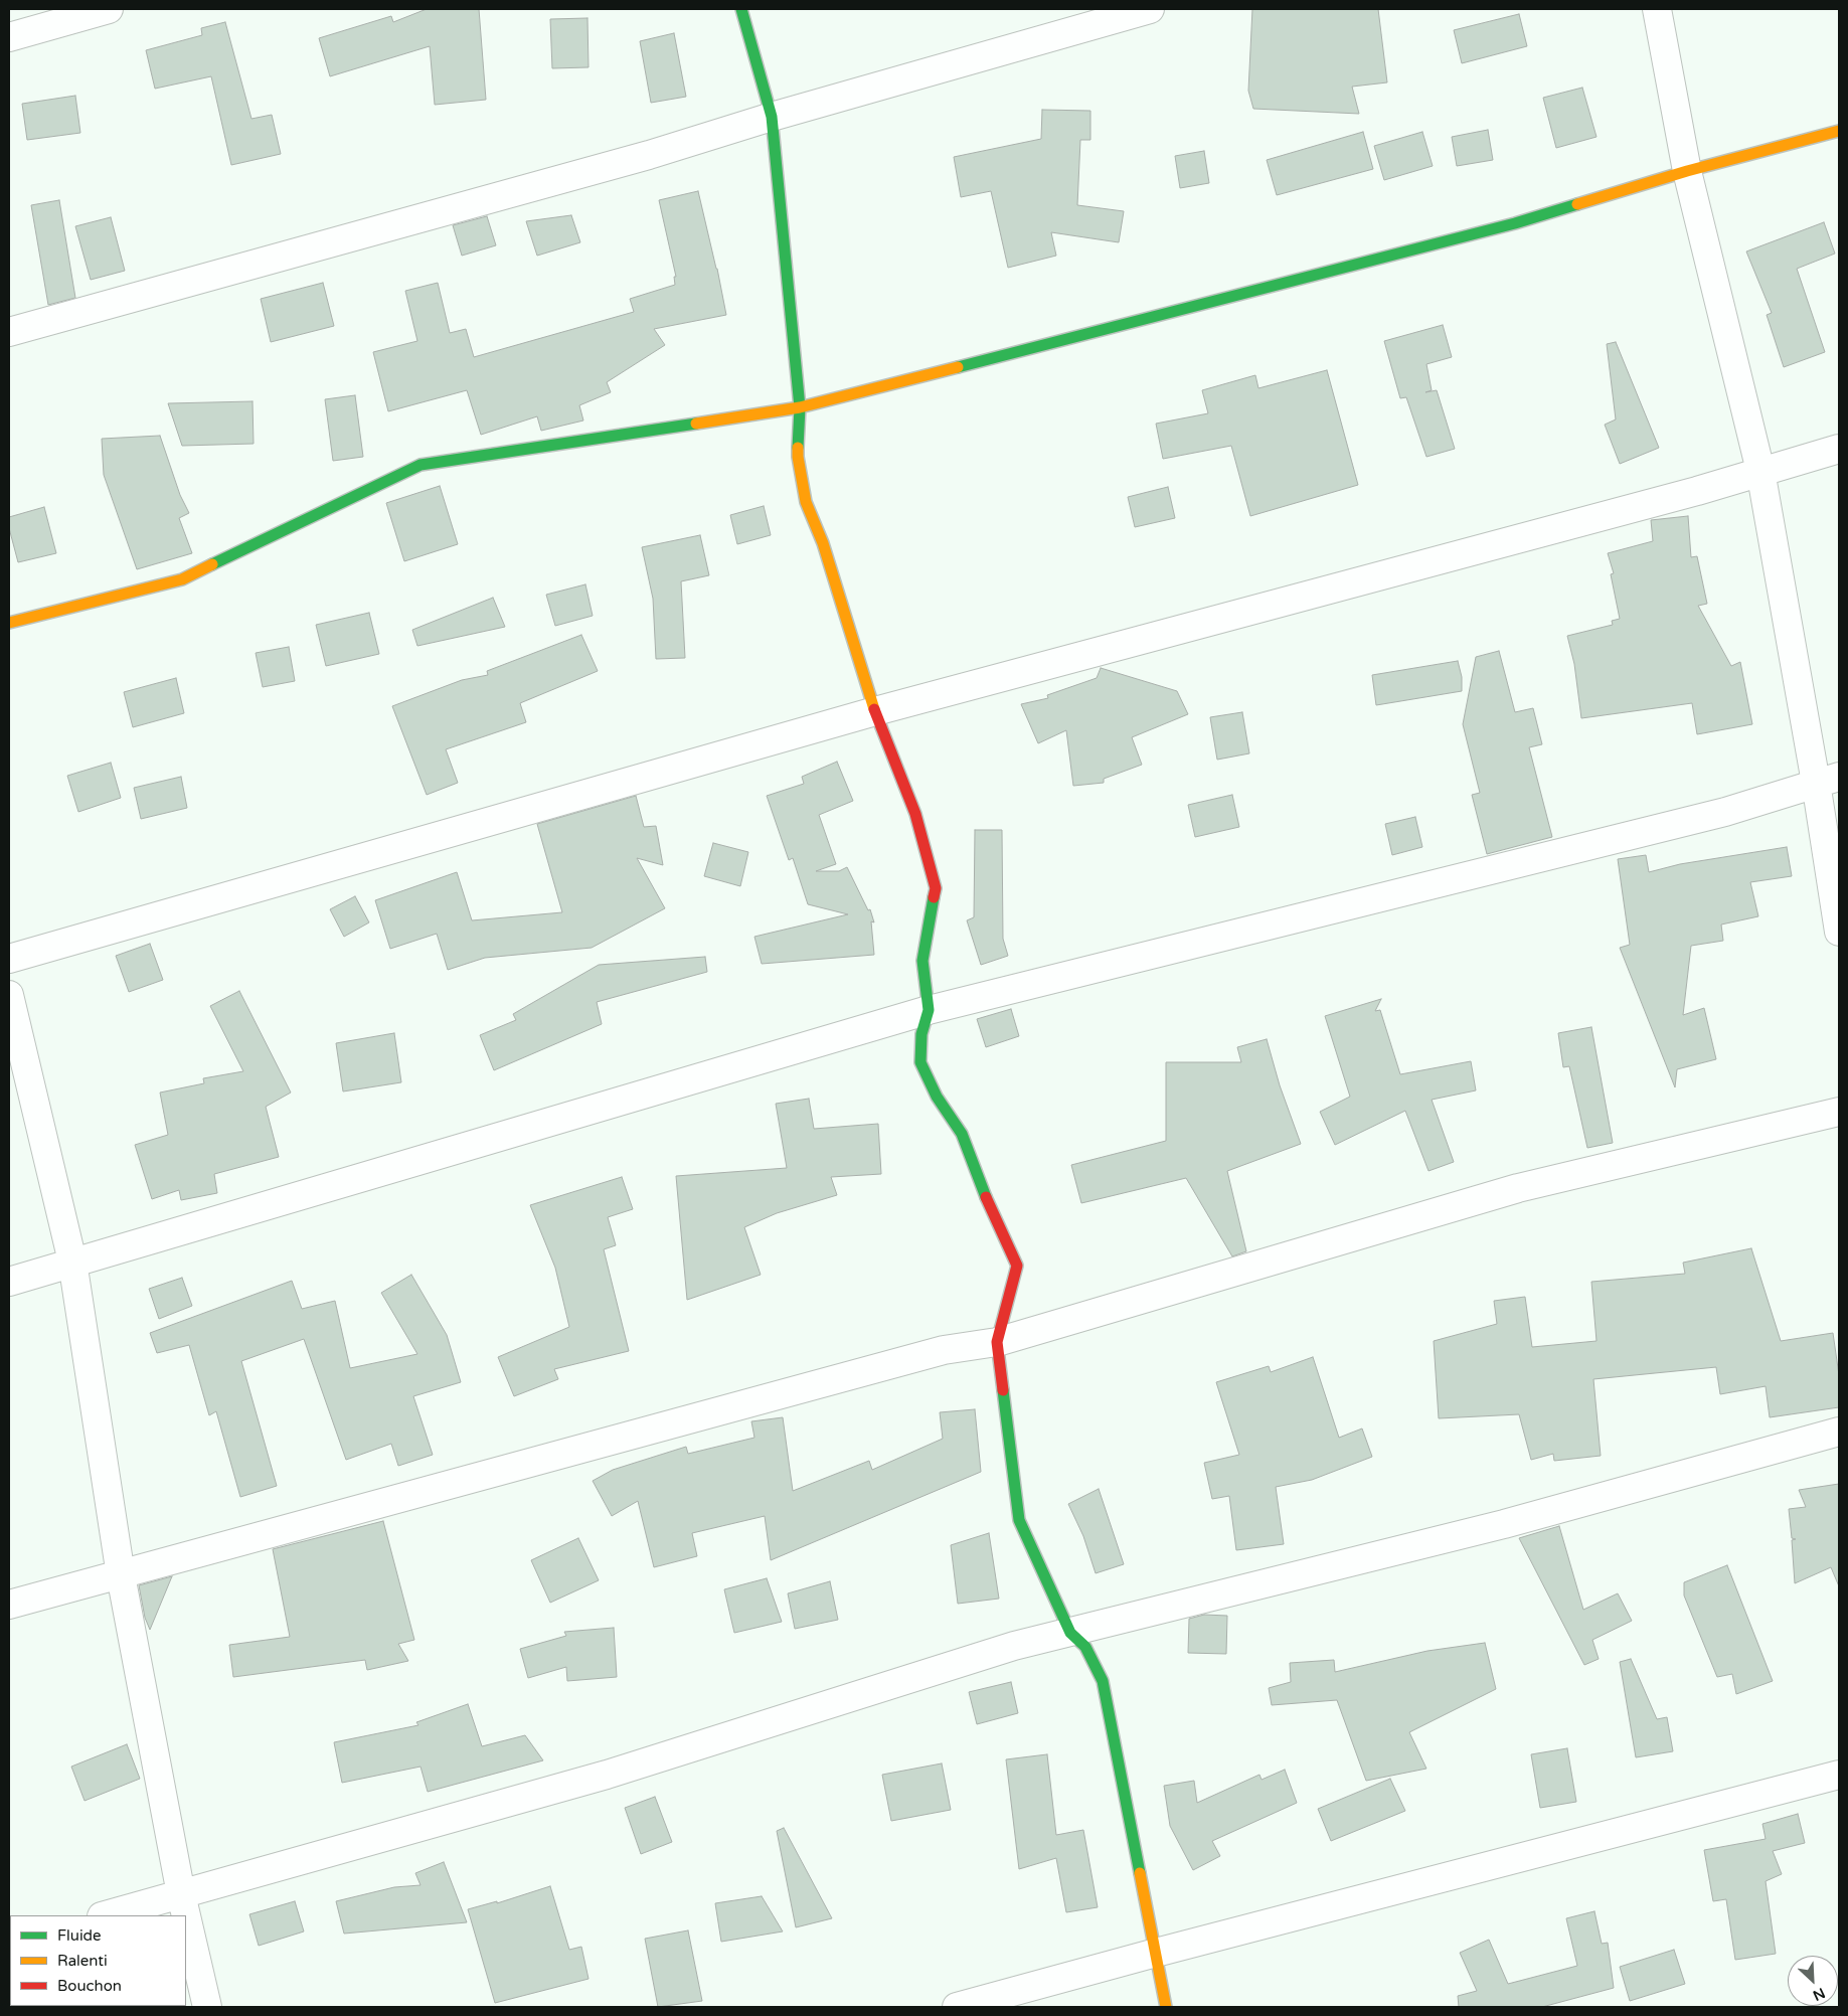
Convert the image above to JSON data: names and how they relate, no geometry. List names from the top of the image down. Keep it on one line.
{"legend":["Fluide","Ralenti","Bouchon"],"north":"bottom right"}
